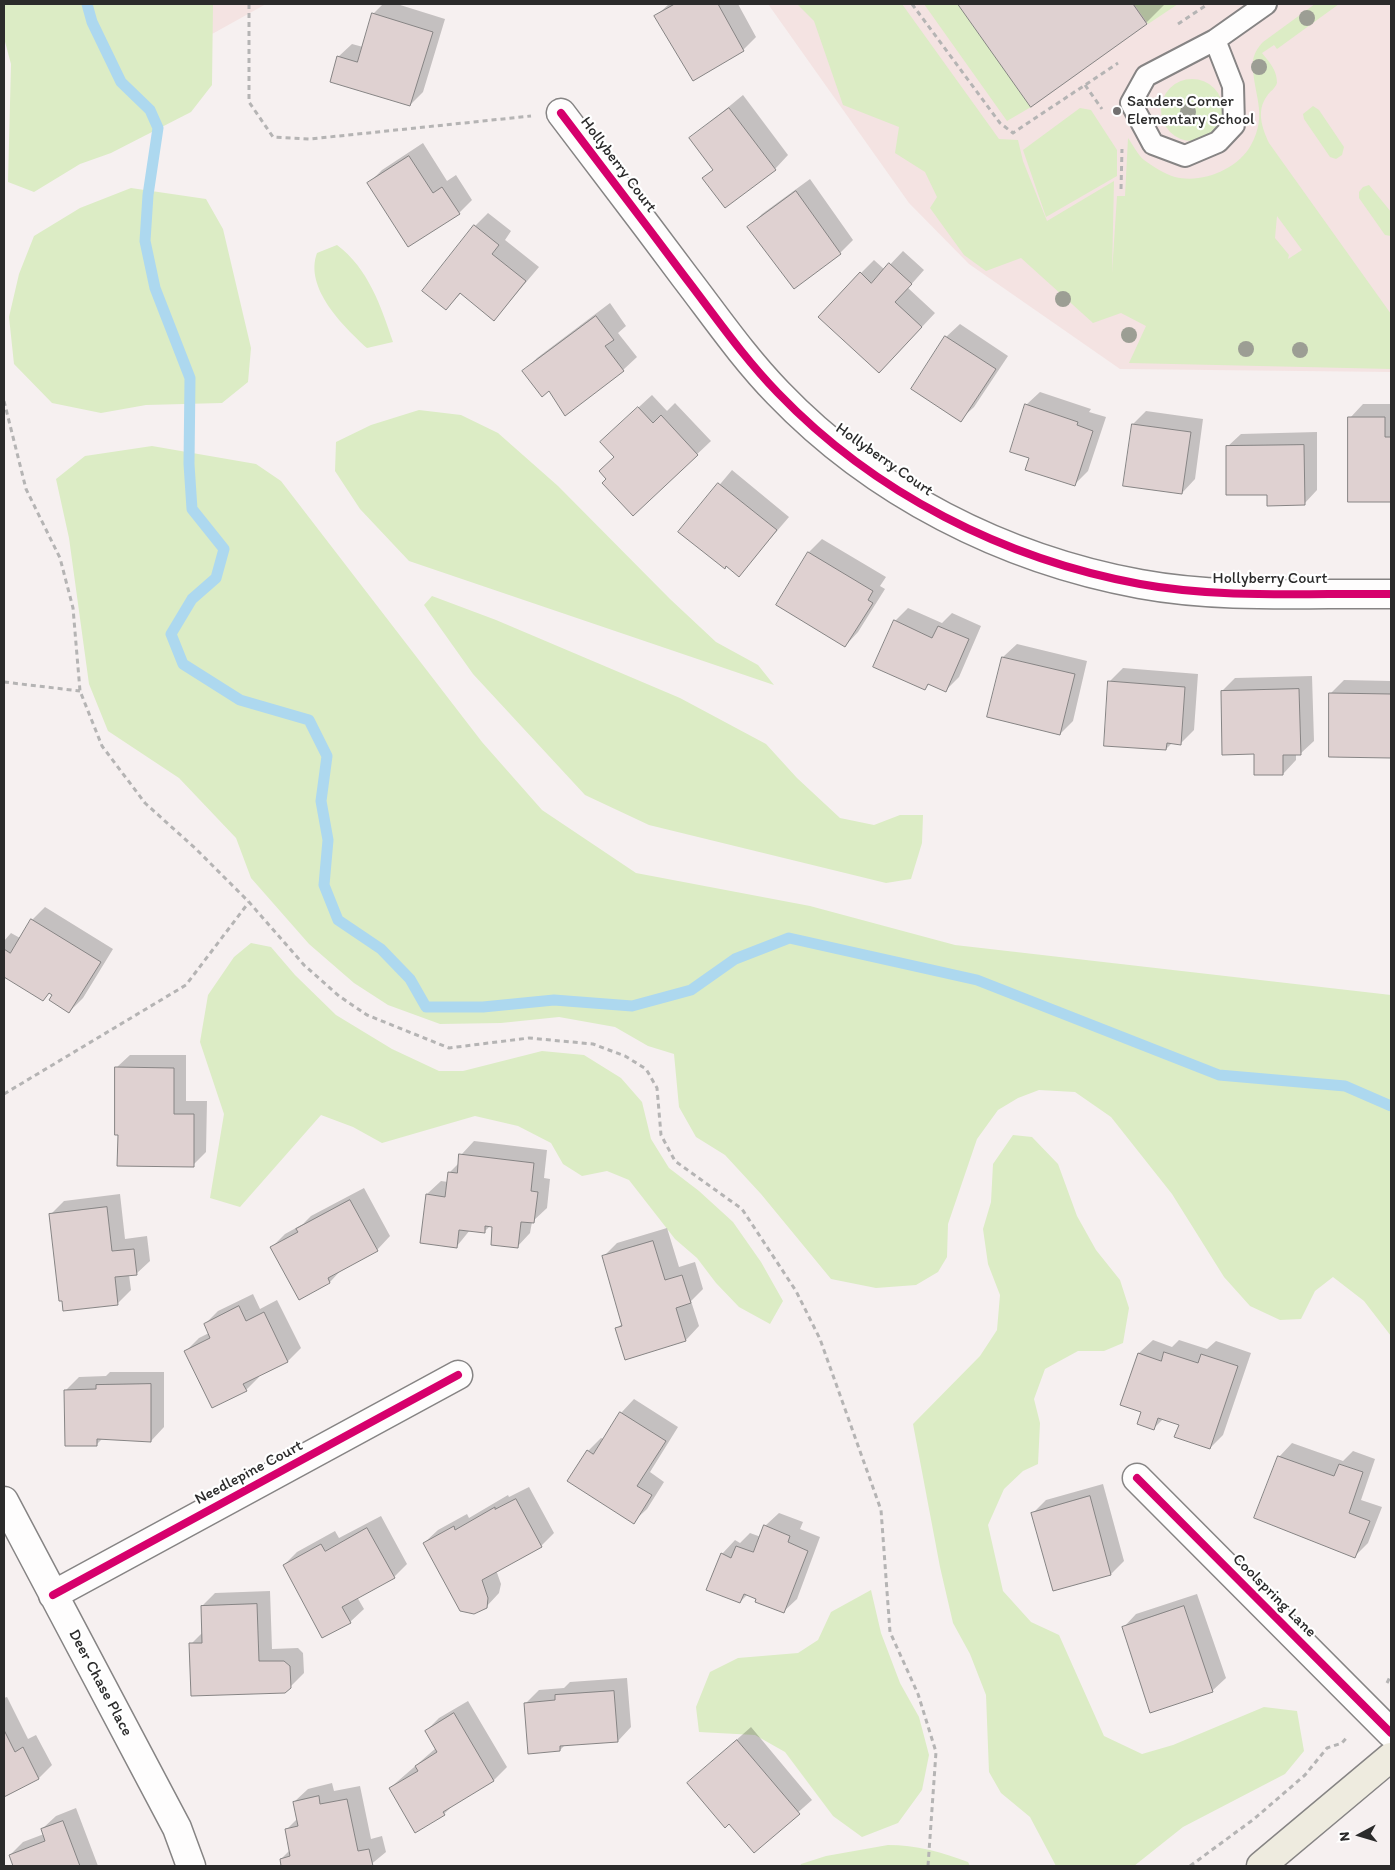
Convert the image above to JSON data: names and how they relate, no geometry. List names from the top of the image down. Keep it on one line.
{"streets":{"street":["Hollyberry Court","Needlepine Court","Coolspring Lane","Deer Chase Place"]},"crossings":[["Needlepine Court","Deer Chase Place"]],"places":["Sanders Corner Elementary School"],"north":"left"}
